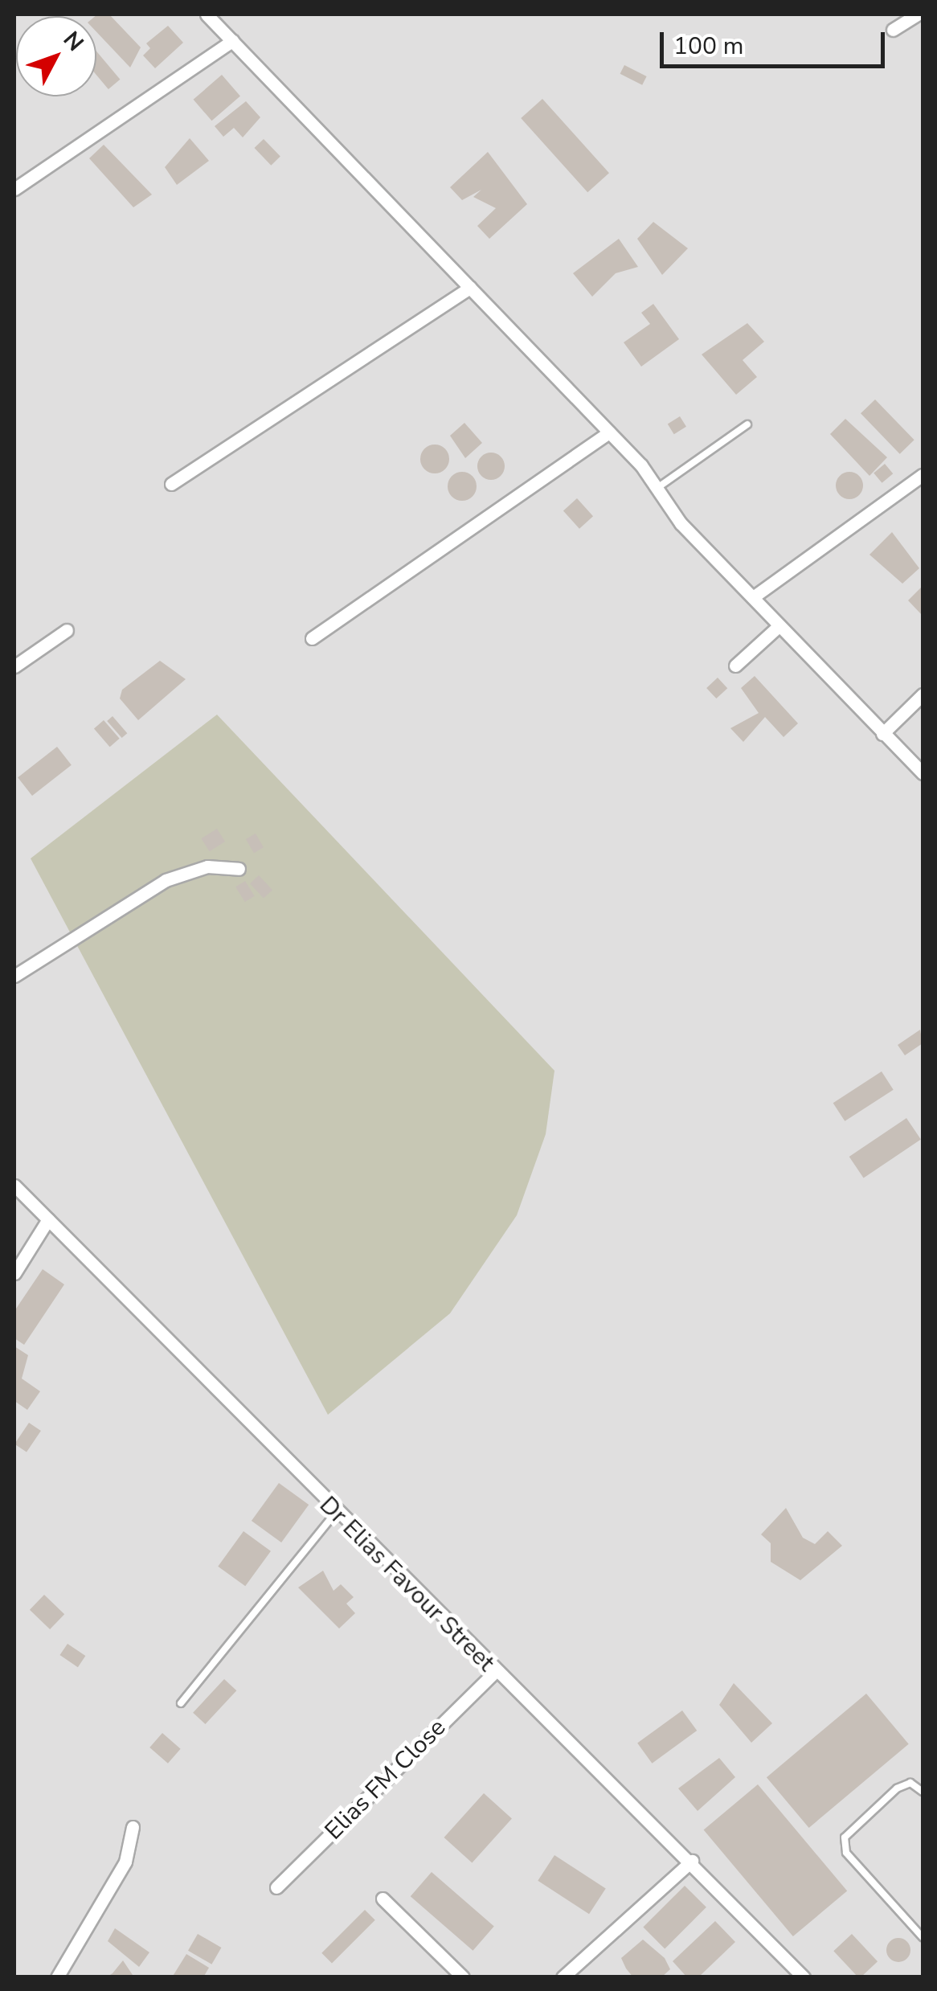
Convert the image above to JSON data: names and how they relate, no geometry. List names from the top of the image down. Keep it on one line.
{"streets":{"street":["Dr Elias Favour Street","Elias FM Close"]},"crossings":[["Dr Elias Favour Street","Elias FM Close"]],"scale_bar":"100 m","north":"top right"}
